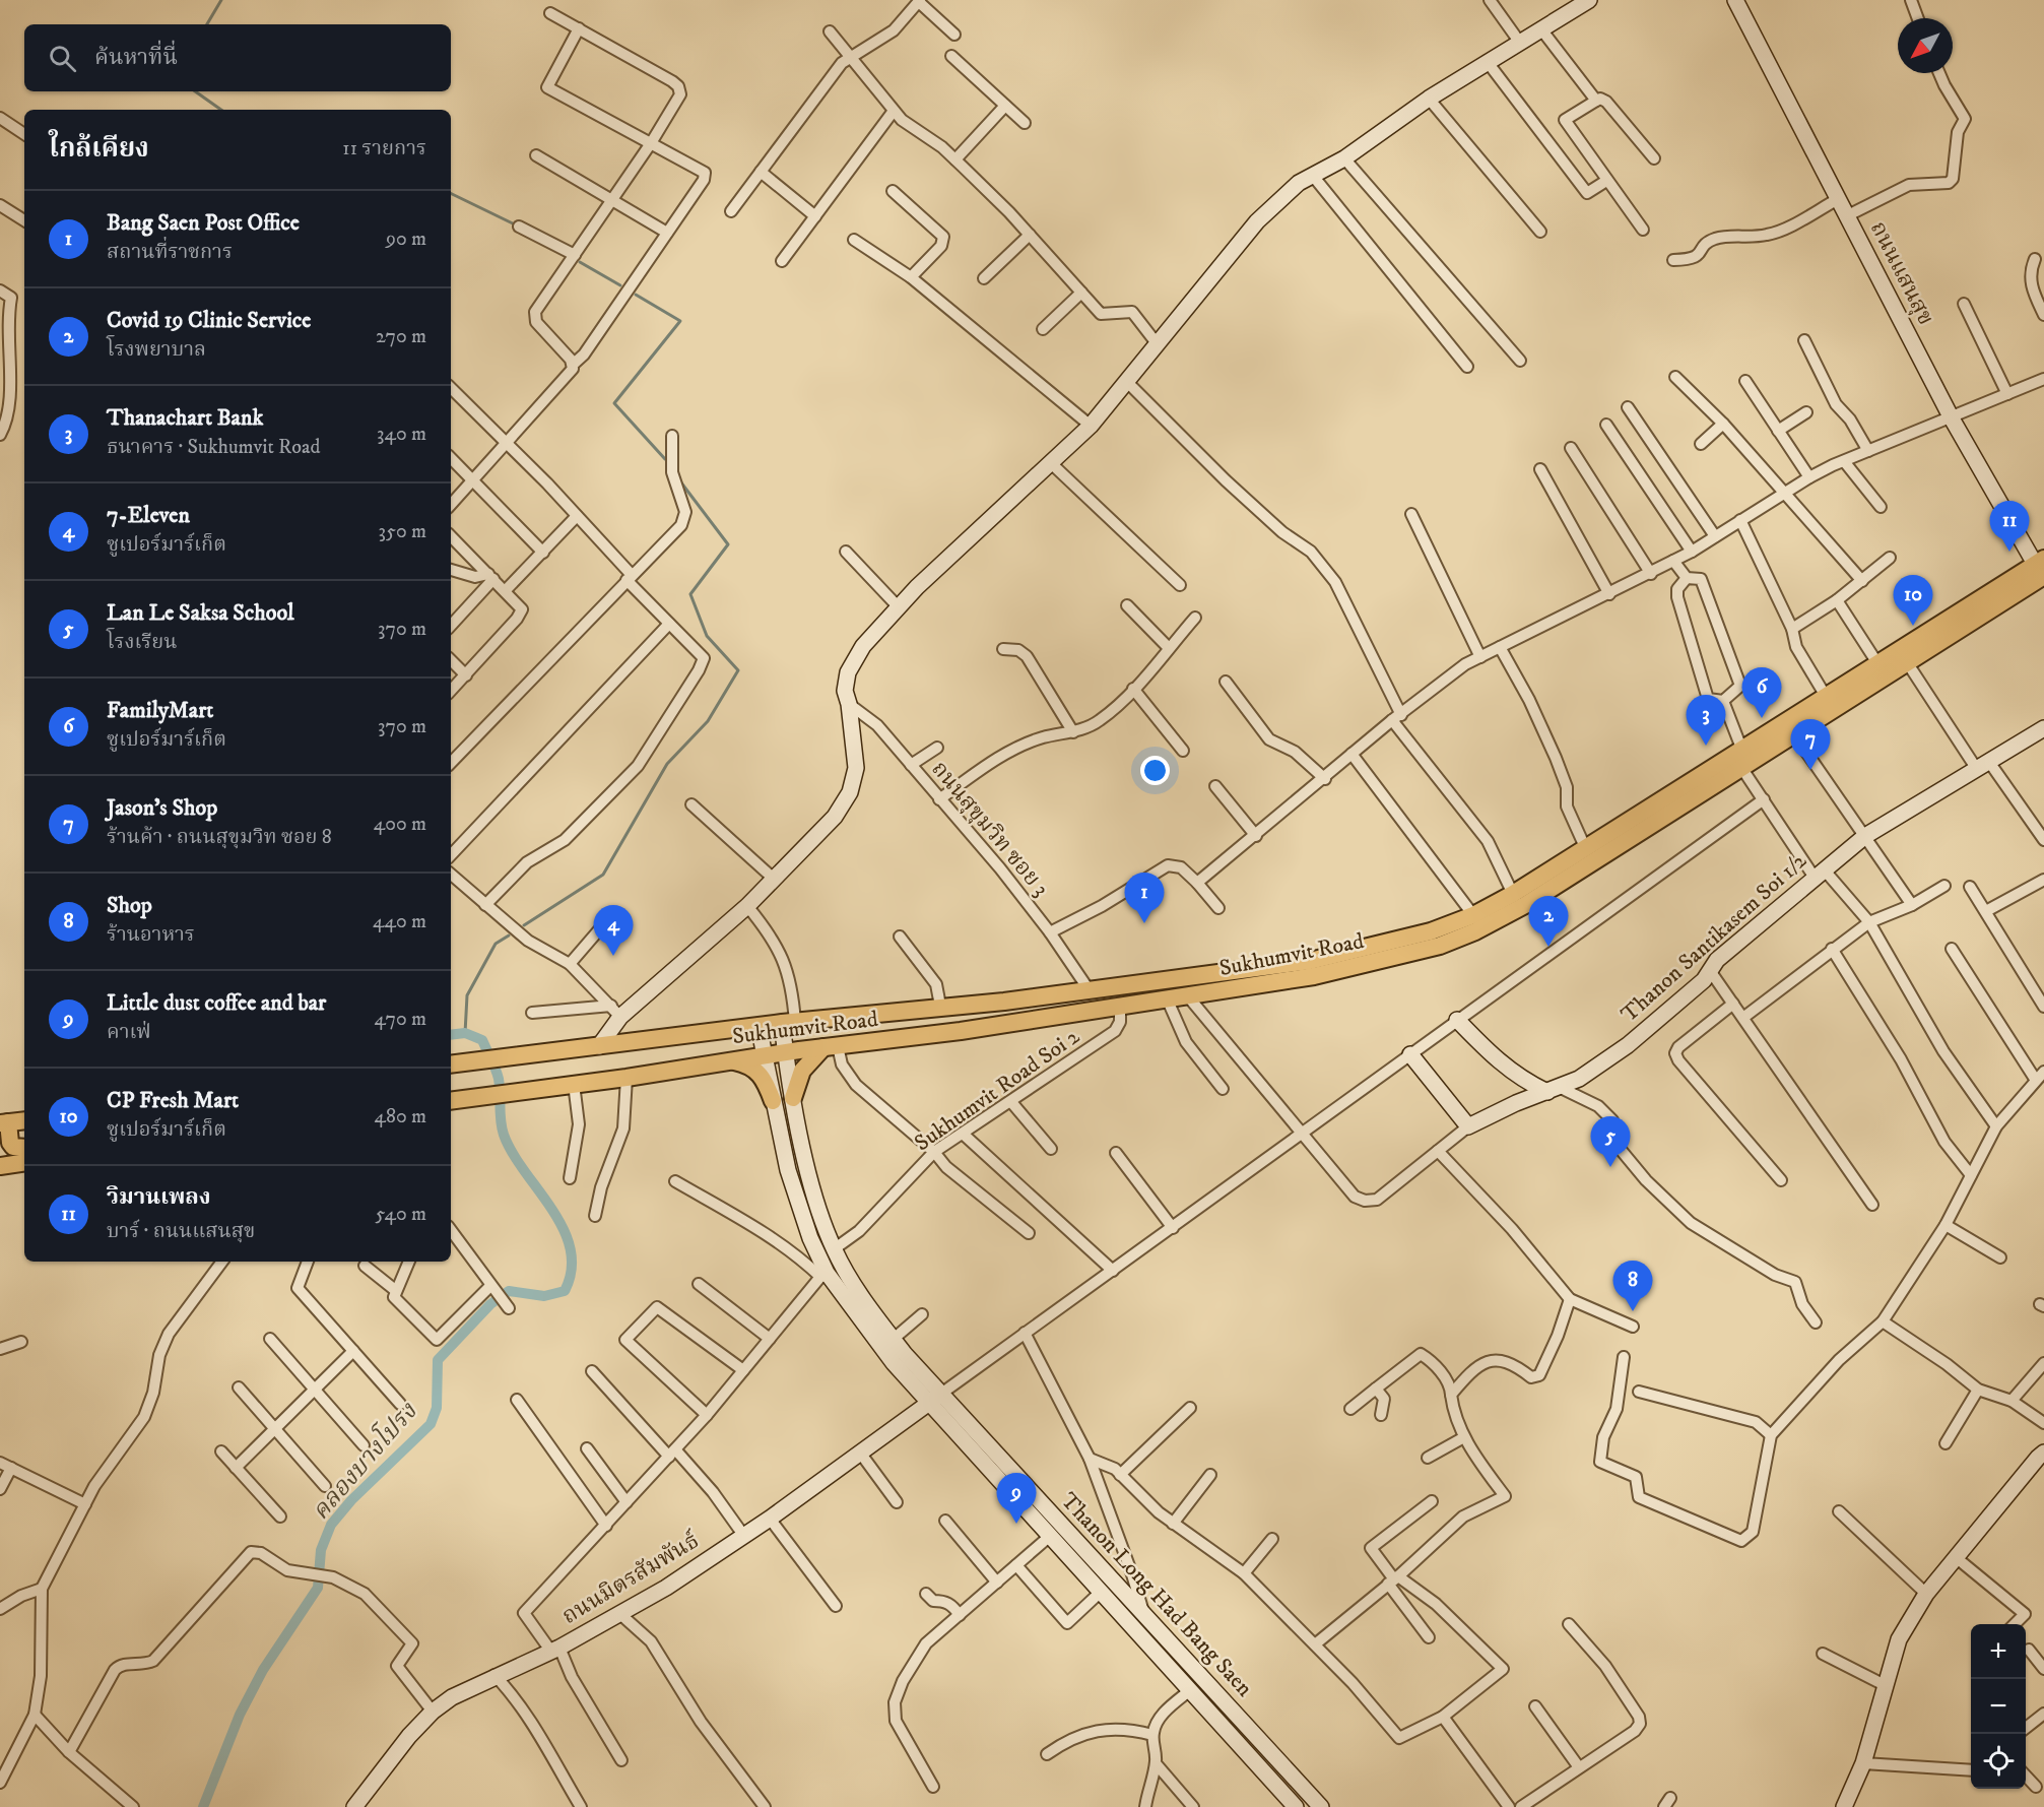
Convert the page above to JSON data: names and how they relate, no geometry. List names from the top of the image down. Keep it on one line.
{"streets":{"main road":["Sukhumvit Road"],"street":["ถนนแสนสุข","ถนนสุขุมวิท ซอย 3","Thanon Santikasem Soi 1/2","Sukhumvit Road Soi 2","ถนนมิตรสัมพันธ์","Thanon Long Had Bang Saen"]},"crossings":[["ถนนแสนสุข","Sukhumvit Road"],["ถนนสุขุมวิท ซอย 3","Sukhumvit Road"],["Thanon Santikasem Soi 1/2","Sukhumvit Road"],["Sukhumvit Road","Sukhumvit Road Soi 2"],["Sukhumvit Road","Thanon Long Had Bang Saen"],["Sukhumvit Road Soi 2","Thanon Long Had Bang Saen"],["ถนนมิตรสัมพันธ์","Thanon Long Had Bang Saen"]],"water":["คลองบางโปรง"],"north":"bottom left","page":{"search":"ค้นหาที่นี่","heading":["ใกล้เคียง","11 รายการ"],"list":[{"mark":"1","name":"Bang Saen Post Office","note":"สถานที่ราชการ","value":"90 m"},{"mark":"2","name":"Covid 19 Clinic Service","note":"โรงพยาบาล","value":"270 m"},{"mark":"3","name":"Thanachart Bank","note":"ธนาคาร · Sukhumvit Road","value":"340 m"},{"mark":"4","name":"7-Eleven","note":"ซูเปอร์มาร์เก็ต","value":"350 m"},{"mark":"5","name":"Lan Le Saksa School","note":"โรงเรียน","value":"370 m"},{"mark":"6","name":"FamilyMart","note":"ซูเปอร์มาร์เก็ต","value":"370 m"},{"mark":"7","name":"Jason's Shop","note":"ร้านค้า · ถนนสุขุมวิท ซอย 8","value":"400 m"},{"mark":"8","name":"Shop","note":"ร้านอาหาร","value":"440 m"},{"mark":"9","name":"Little dust coffee and bar","note":"คาเฟ่","value":"470 m"},{"mark":"10","name":"CP Fresh Mart","note":"ซูเปอร์มาร์เก็ต","value":"480 m"},{"mark":"11","name":"วิมานเพลง","note":"บาร์ · ถนนแสนสุข","value":"540 m"}],"pins":["11","10","6","3","7","1","2","4","5","8","9"],"map_buttons":["+","−"]}}
